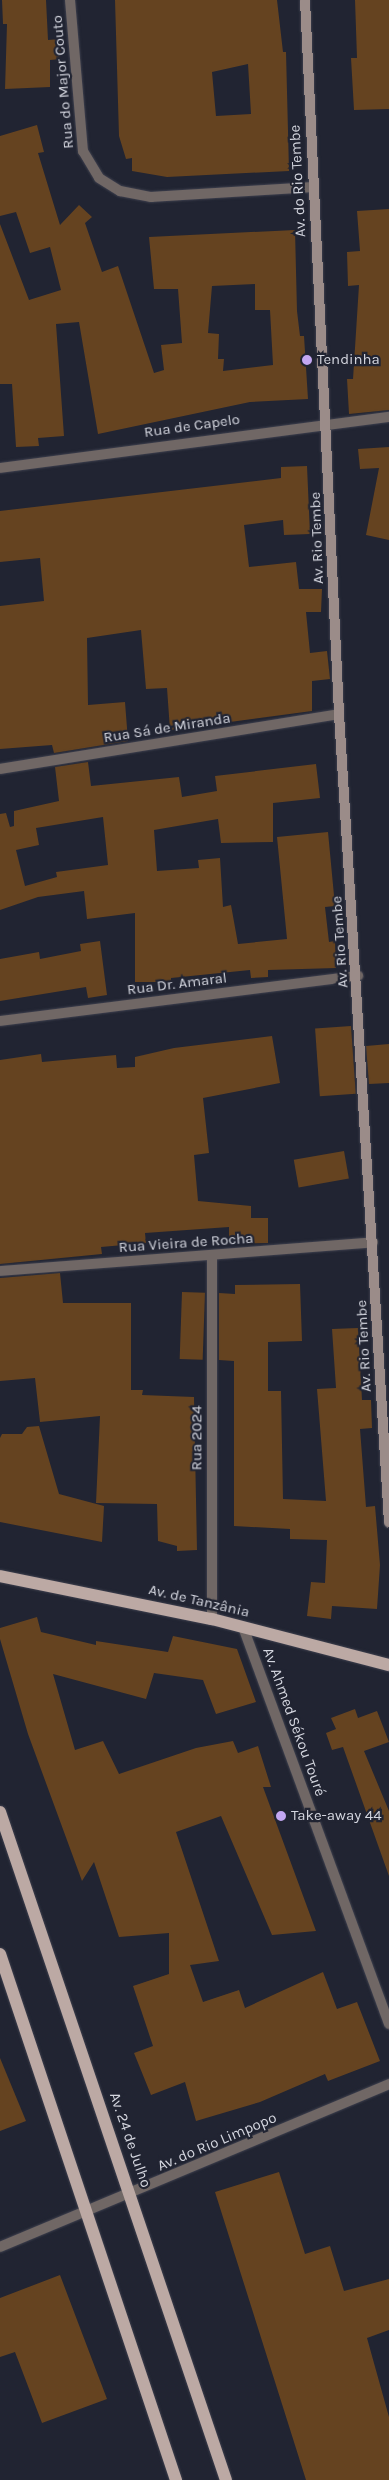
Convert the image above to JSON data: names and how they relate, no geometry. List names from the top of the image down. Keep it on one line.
{"streets":{"main road":["Av. do Rio Tembe","Av. Rio Tembe","Av. de Tanzânia","Av. 24 de Julho"],"street":["Rua do Major Couto","Rua de Capelo","Rua Sá de Miranda","Rua Dr. Amaral","Rua Vieira de Rocha","Rua 2024","Av. Ahmed Sékou Touré","Av. do Rio Limpopo"]},"crossings":[["Rua do Major Couto","Av. do Rio Tembe"],["Av. do Rio Tembe","Av. Rio Tembe"],["Rua de Capelo","Av. Rio Tembe"],["Av. Rio Tembe","Rua Sá de Miranda"],["Av. Rio Tembe","Rua Dr. Amaral"],["Av. Rio Tembe","Rua Vieira de Rocha"],["Rua Vieira de Rocha","Rua 2024"],["Rua 2024","Av. de Tanzânia"],["Av. de Tanzânia","Av. Ahmed Sékou Touré"],["Av. 24 de Julho","Av. do Rio Limpopo"]],"places":["Tendinha","Take-away 44"]}
